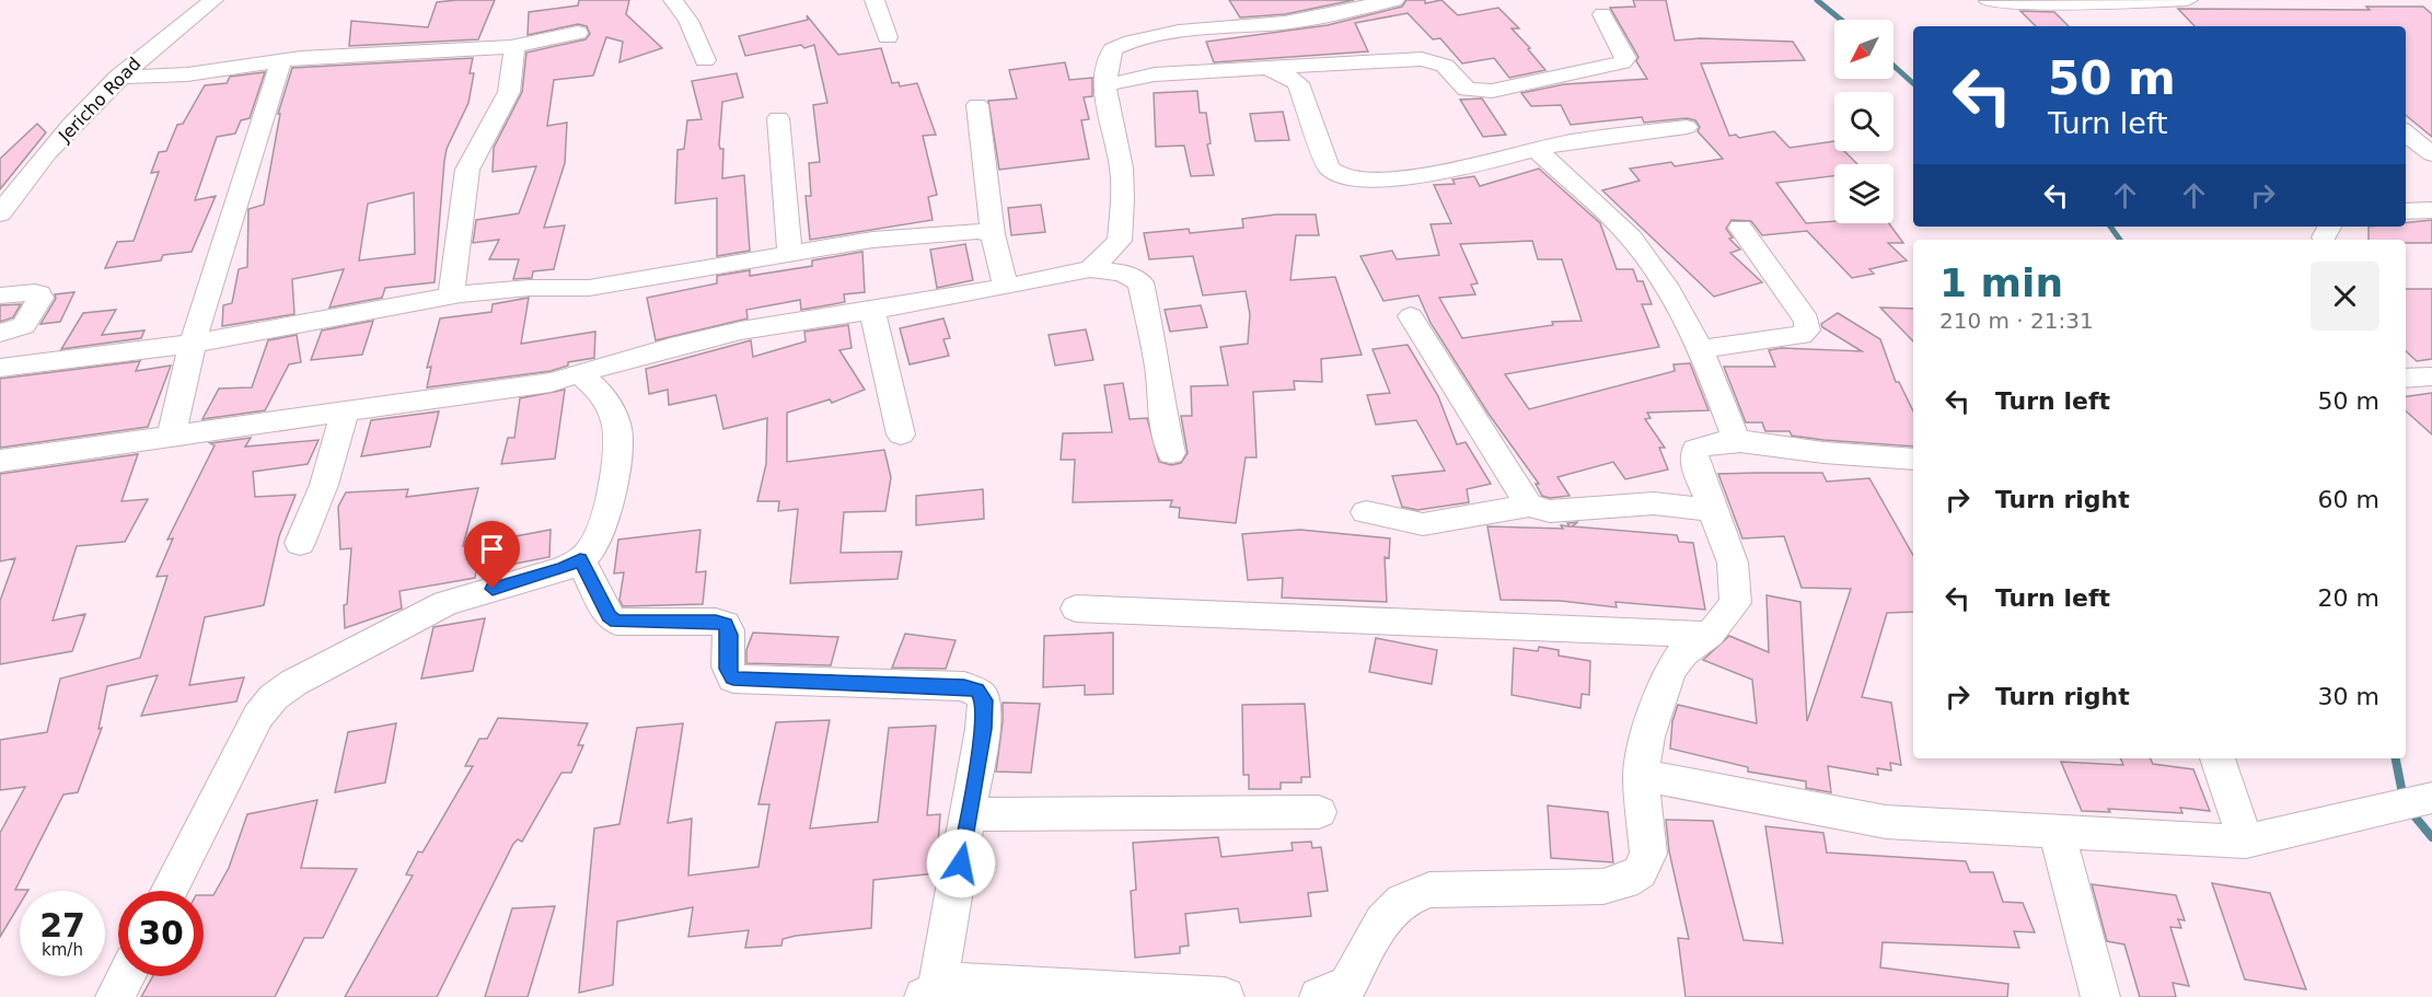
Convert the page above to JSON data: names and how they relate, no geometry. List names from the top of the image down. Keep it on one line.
{"streets":{"street":["Jericho Road"]},"north":"bottom left","page":{"turn":["50 m","Turn left"],"heading":["1 min","210 m · 21:31"],"list":[{"name":"Turn left","value":"50 m"},{"name":"Turn right","value":"60 m"},{"name":"Turn left","value":"20 m"},{"name":"Turn right","value":"30 m"}],"speed":"27 km/h","limit":"30"}}
